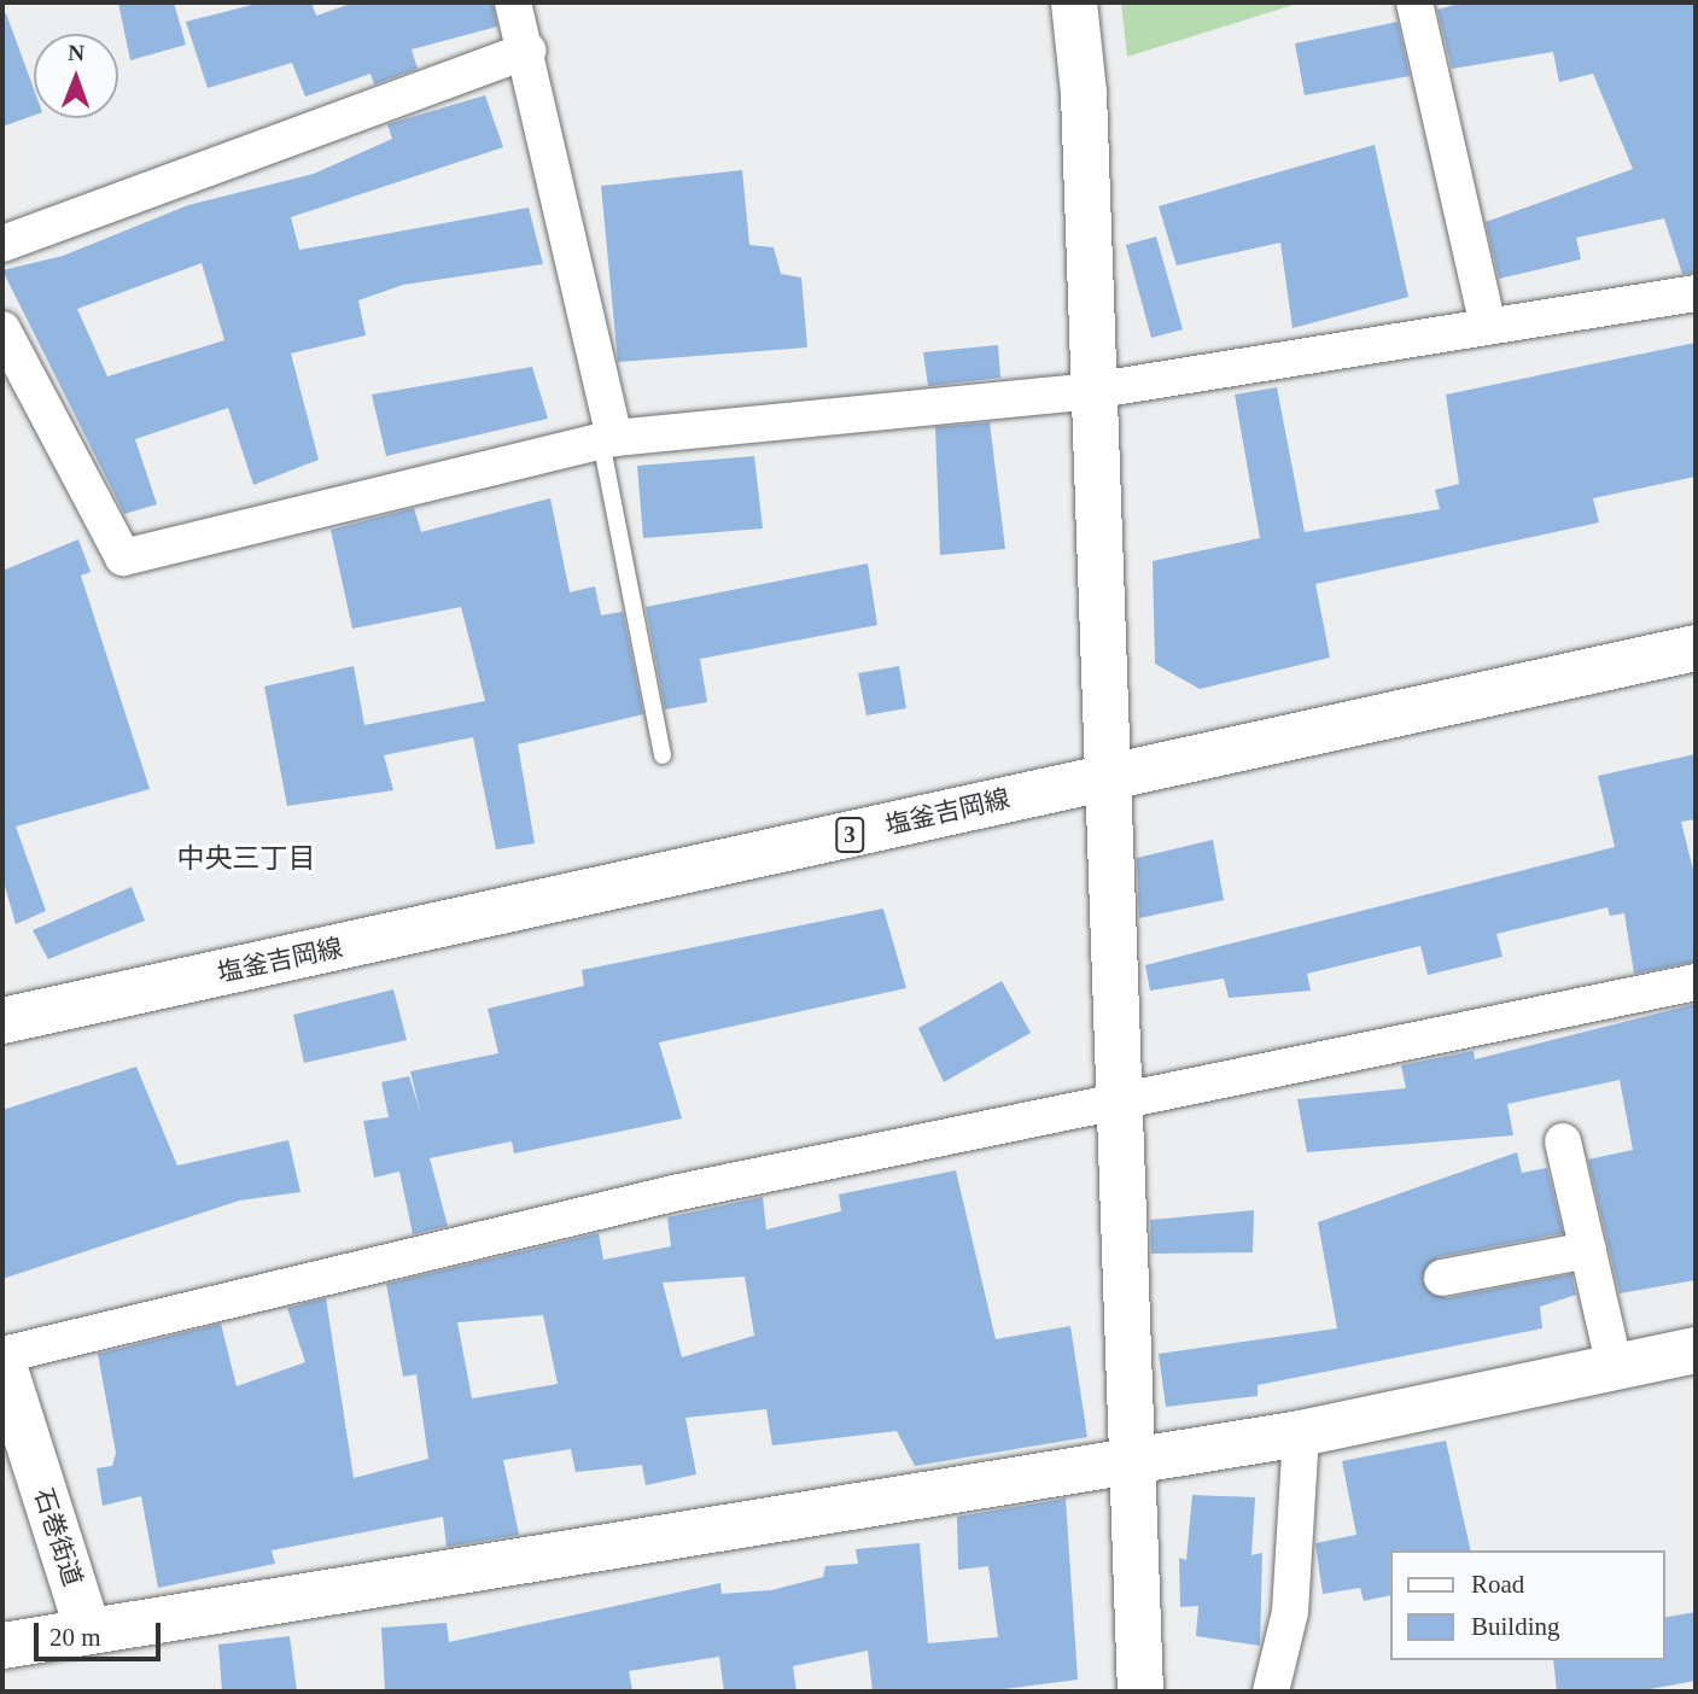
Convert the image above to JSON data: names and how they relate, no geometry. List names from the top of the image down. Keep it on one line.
{"streets":{"street":["塩釜吉岡線","3","石巻街道"]},"districts":["中央三丁目"],"legend":["Road","Building"],"scale_bar":"20 m","north":"top"}
